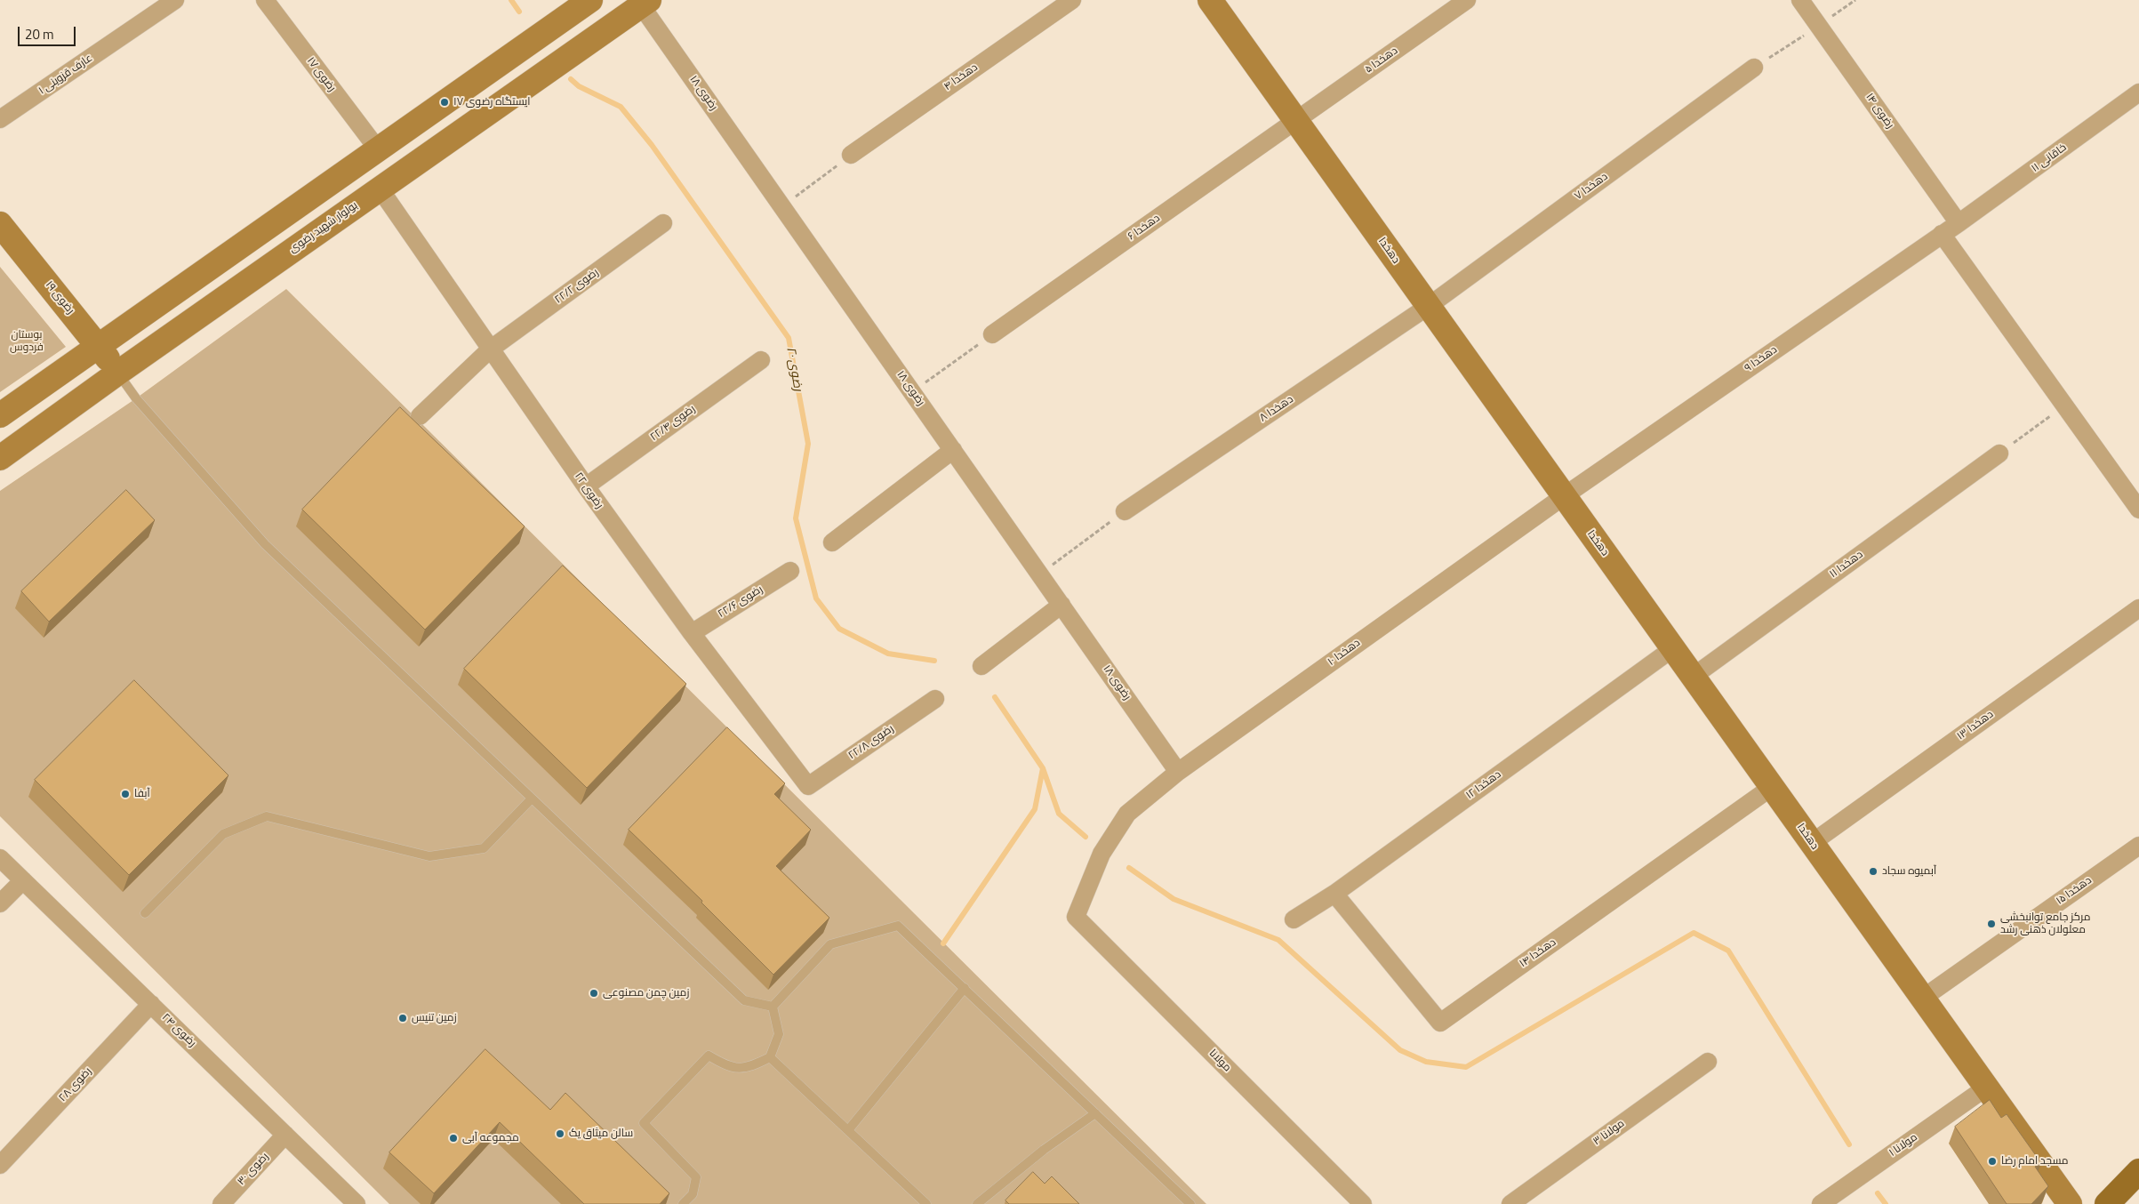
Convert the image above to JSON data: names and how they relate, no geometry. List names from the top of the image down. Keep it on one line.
{"streets":{"street":["دهخدا ۵","عارف قزوینی ۱","رضوی ۱۷","دهخدا ۴","رضوی ۱۸","رضوی ۱۴","خاقانی ۱۱","دهخدا ۷","بولوار شهید رضوی","دهخدا ۶","دهخدا","رضوی ۲۲/۲","رضوی ۱۹","دهخدا ۹","دهخدا ۸","رضوی ۲۲/۴","رضوی ۲۲","دهخدا ۱۱","رضوی ۲۲/۶","دهخدا ۱۰","دهخدا ۱۳","رضوی ۲۲/۸","دهخدا ۱۲","دهخدا ۱۵","دهخدا ۱۴","رضوی ۲۴","مولانا","رضوی ۲۸","مولانا ۳","مولانا ۱","رضوی ۳۰"]},"crossings":[["دهخدا ۵","دهخدا ۶"],["دهخدا ۵","دهخدا"],["رضوی ۱۸","بولوار شهید رضوی"],["رضوی ۱۸","دهخدا ۱۰"],["رضوی ۱۴","خاقانی ۱۱"],["رضوی ۱۴","دهخدا ۹"],["خاقانی ۱۱","دهخدا ۹"],["دهخدا ۷","دهخدا"],["دهخدا ۷","دهخدا ۸"],["بولوار شهید رضوی","رضوی ۱۹"],["بولوار شهید رضوی","رضوی ۲۲"],["دهخدا ۶","دهخدا"],["دهخدا","دهخدا ۹"],["دهخدا","دهخدا ۸"],["دهخدا","دهخدا ۱۱"],["دهخدا","دهخدا ۱۰"],["دهخدا","دهخدا ۱۳"],["دهخدا","دهخدا ۱۲"],["دهخدا","دهخدا ۱۵"],["دهخدا","دهخدا ۱۴"],["دهخدا","مولانا ۱"],["رضوی ۲۲/۲","رضوی ۲۲"],["دهخدا ۹","دهخدا ۱۰"],["رضوی ۲۲/۴","رضوی ۲۲"],["رضوی ۲۲","رضوی ۲۲/۶"],["رضوی ۲۲","رضوی ۲۲/۸"],["دهخدا ۱۰","مولانا"],["دهخدا ۱۲","دهخدا ۱۴"],["رضوی ۲۴","رضوی ۲۸"],["رضوی ۲۴","رضوی ۳۰"]],"water":["رضوی ۲۰"],"parks":["بوستان فردوس"],"places":["ایستگاه رضوی ۱۷","آبفا","آبمیوه سجاد","مرکز جامع توانبخشی معلولان ذهنی رشد","زمین چمن مصنوعی","زمین تنیس","سالن میثاق یک","مجموعه آبی","مسجد امام رضا"],"scale_bar":"20 m"}
